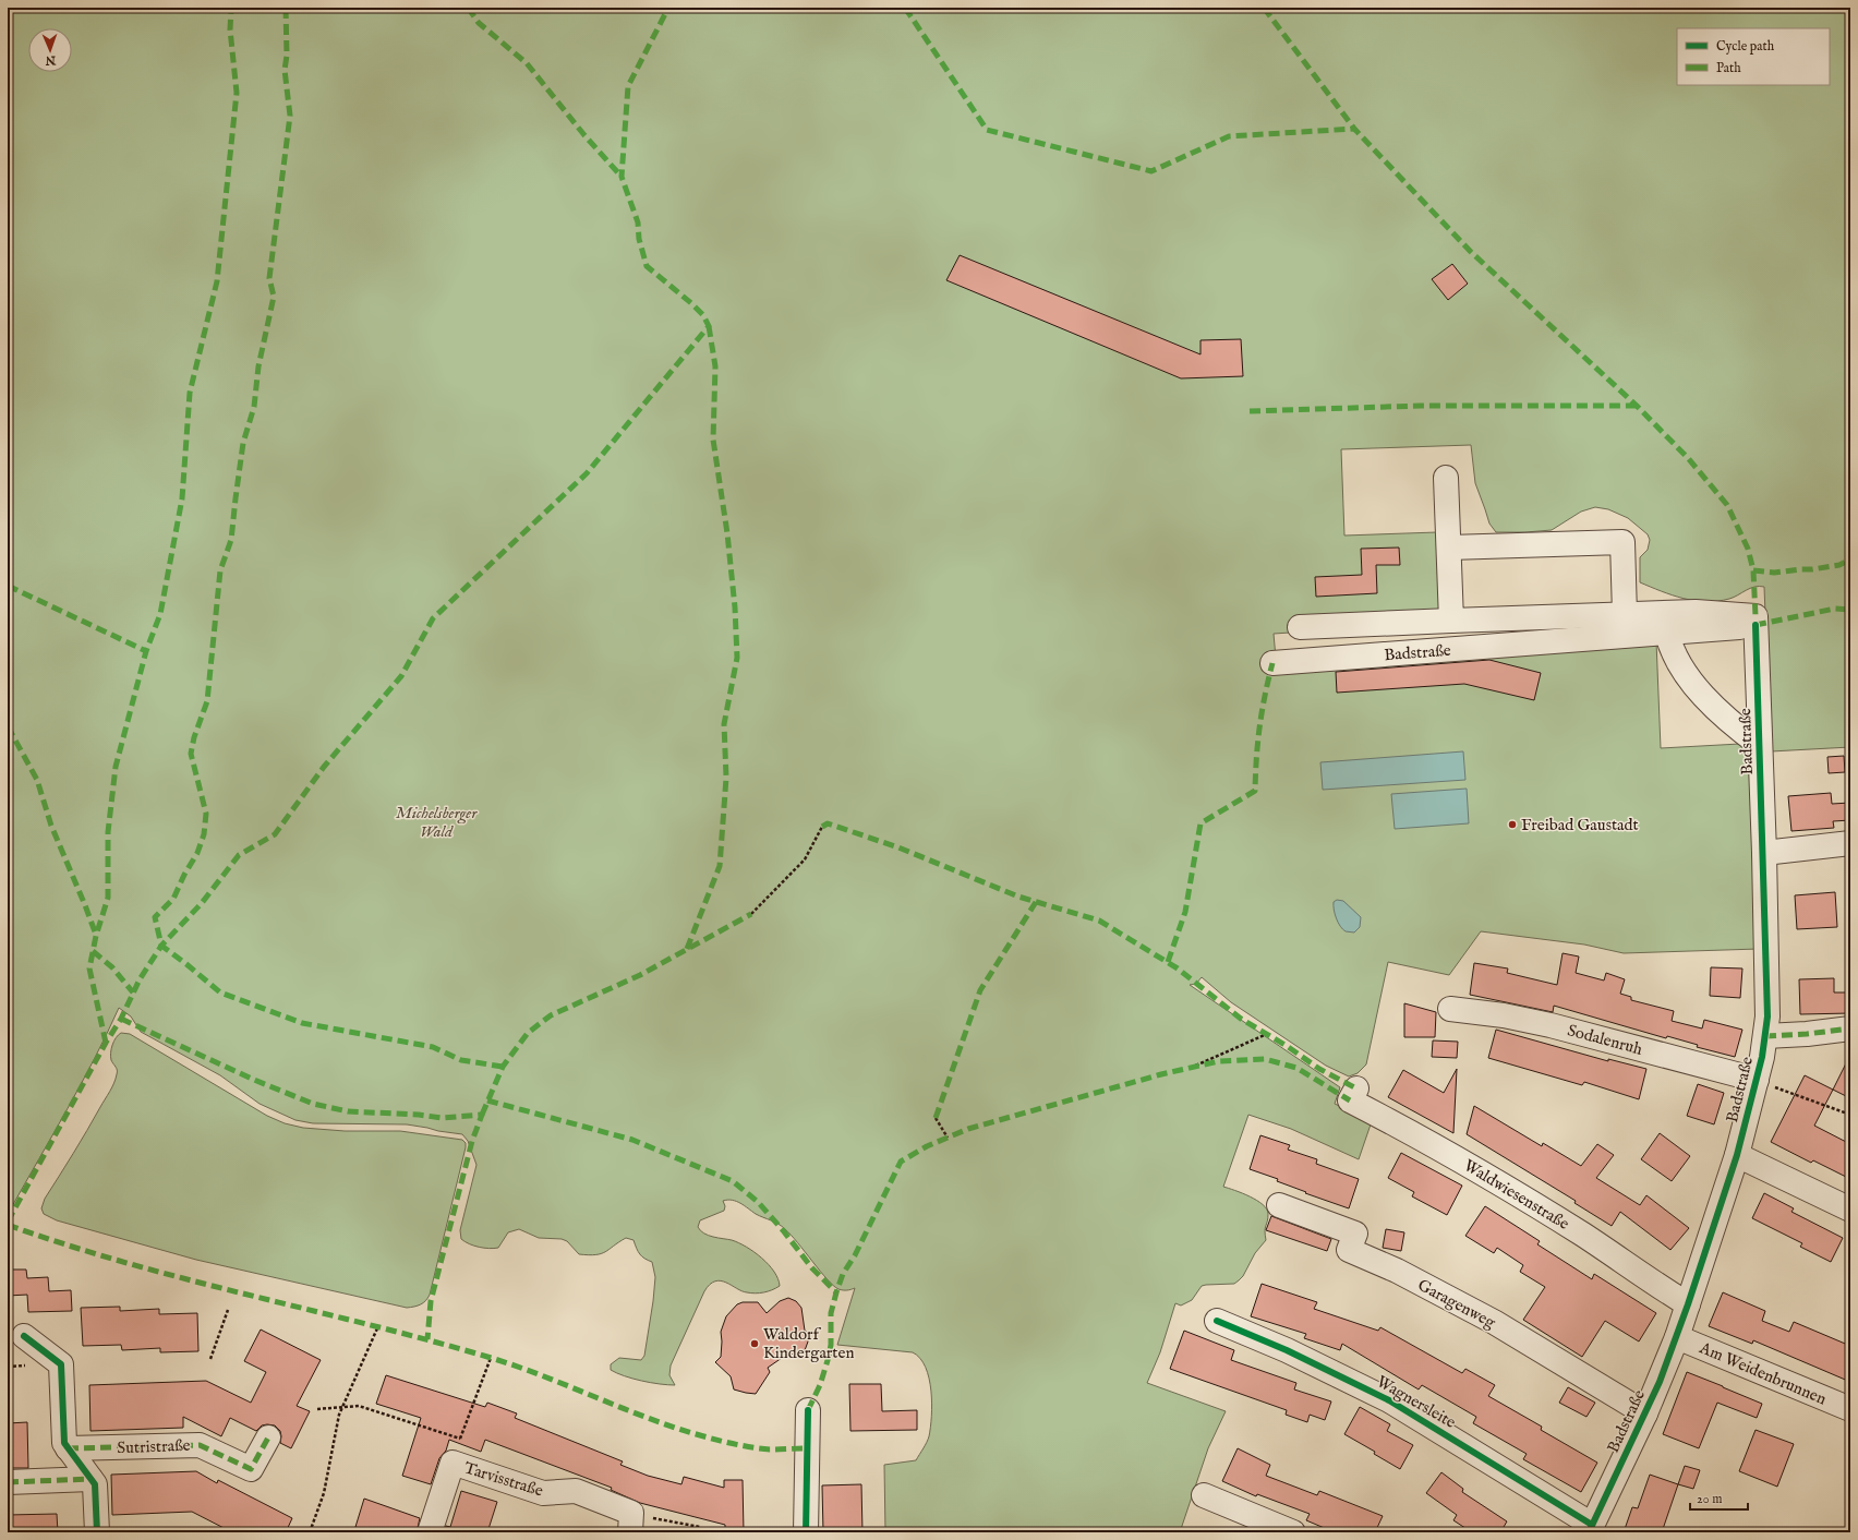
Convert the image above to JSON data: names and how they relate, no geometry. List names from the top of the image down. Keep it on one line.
{"streets":{"street":["Badstraße","Sodalenruh","Waldwiesenstraße","Garagenweg","Am Weidenbrunnen","Wagnersleite","Sutristraße","Tarvisstraße"]},"crossings":[["Badstraße","Sodalenruh"],["Badstraße","Waldwiesenstraße"],["Badstraße","Garagenweg"],["Badstraße","Am Weidenbrunnen"],["Badstraße","Wagnersleite"]],"parks":["Michelsberger Wald"],"places":["Freibad Gaustadt","Waldorf Kindergarten"],"legend":["Cycle path","Path"],"scale_bar":"20 m","north":"bottom"}
